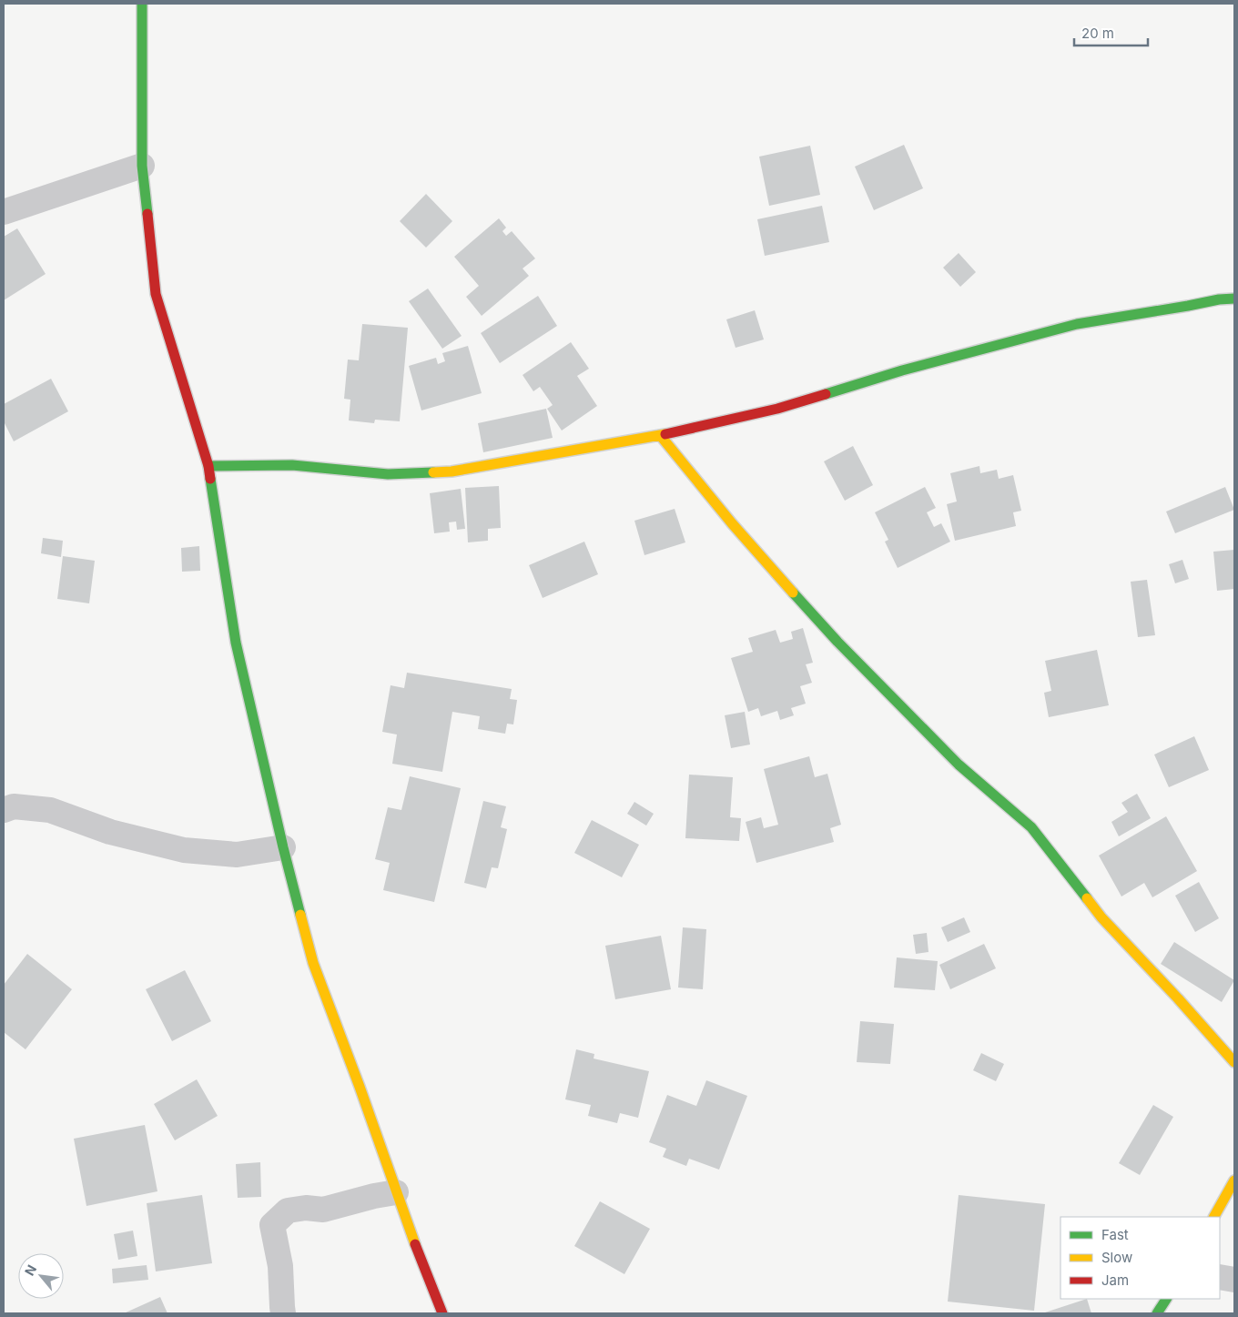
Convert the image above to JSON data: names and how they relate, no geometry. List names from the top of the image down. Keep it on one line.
{"legend":["Fast","Slow","Jam"],"scale_bar":"20 m","north":"top left"}
